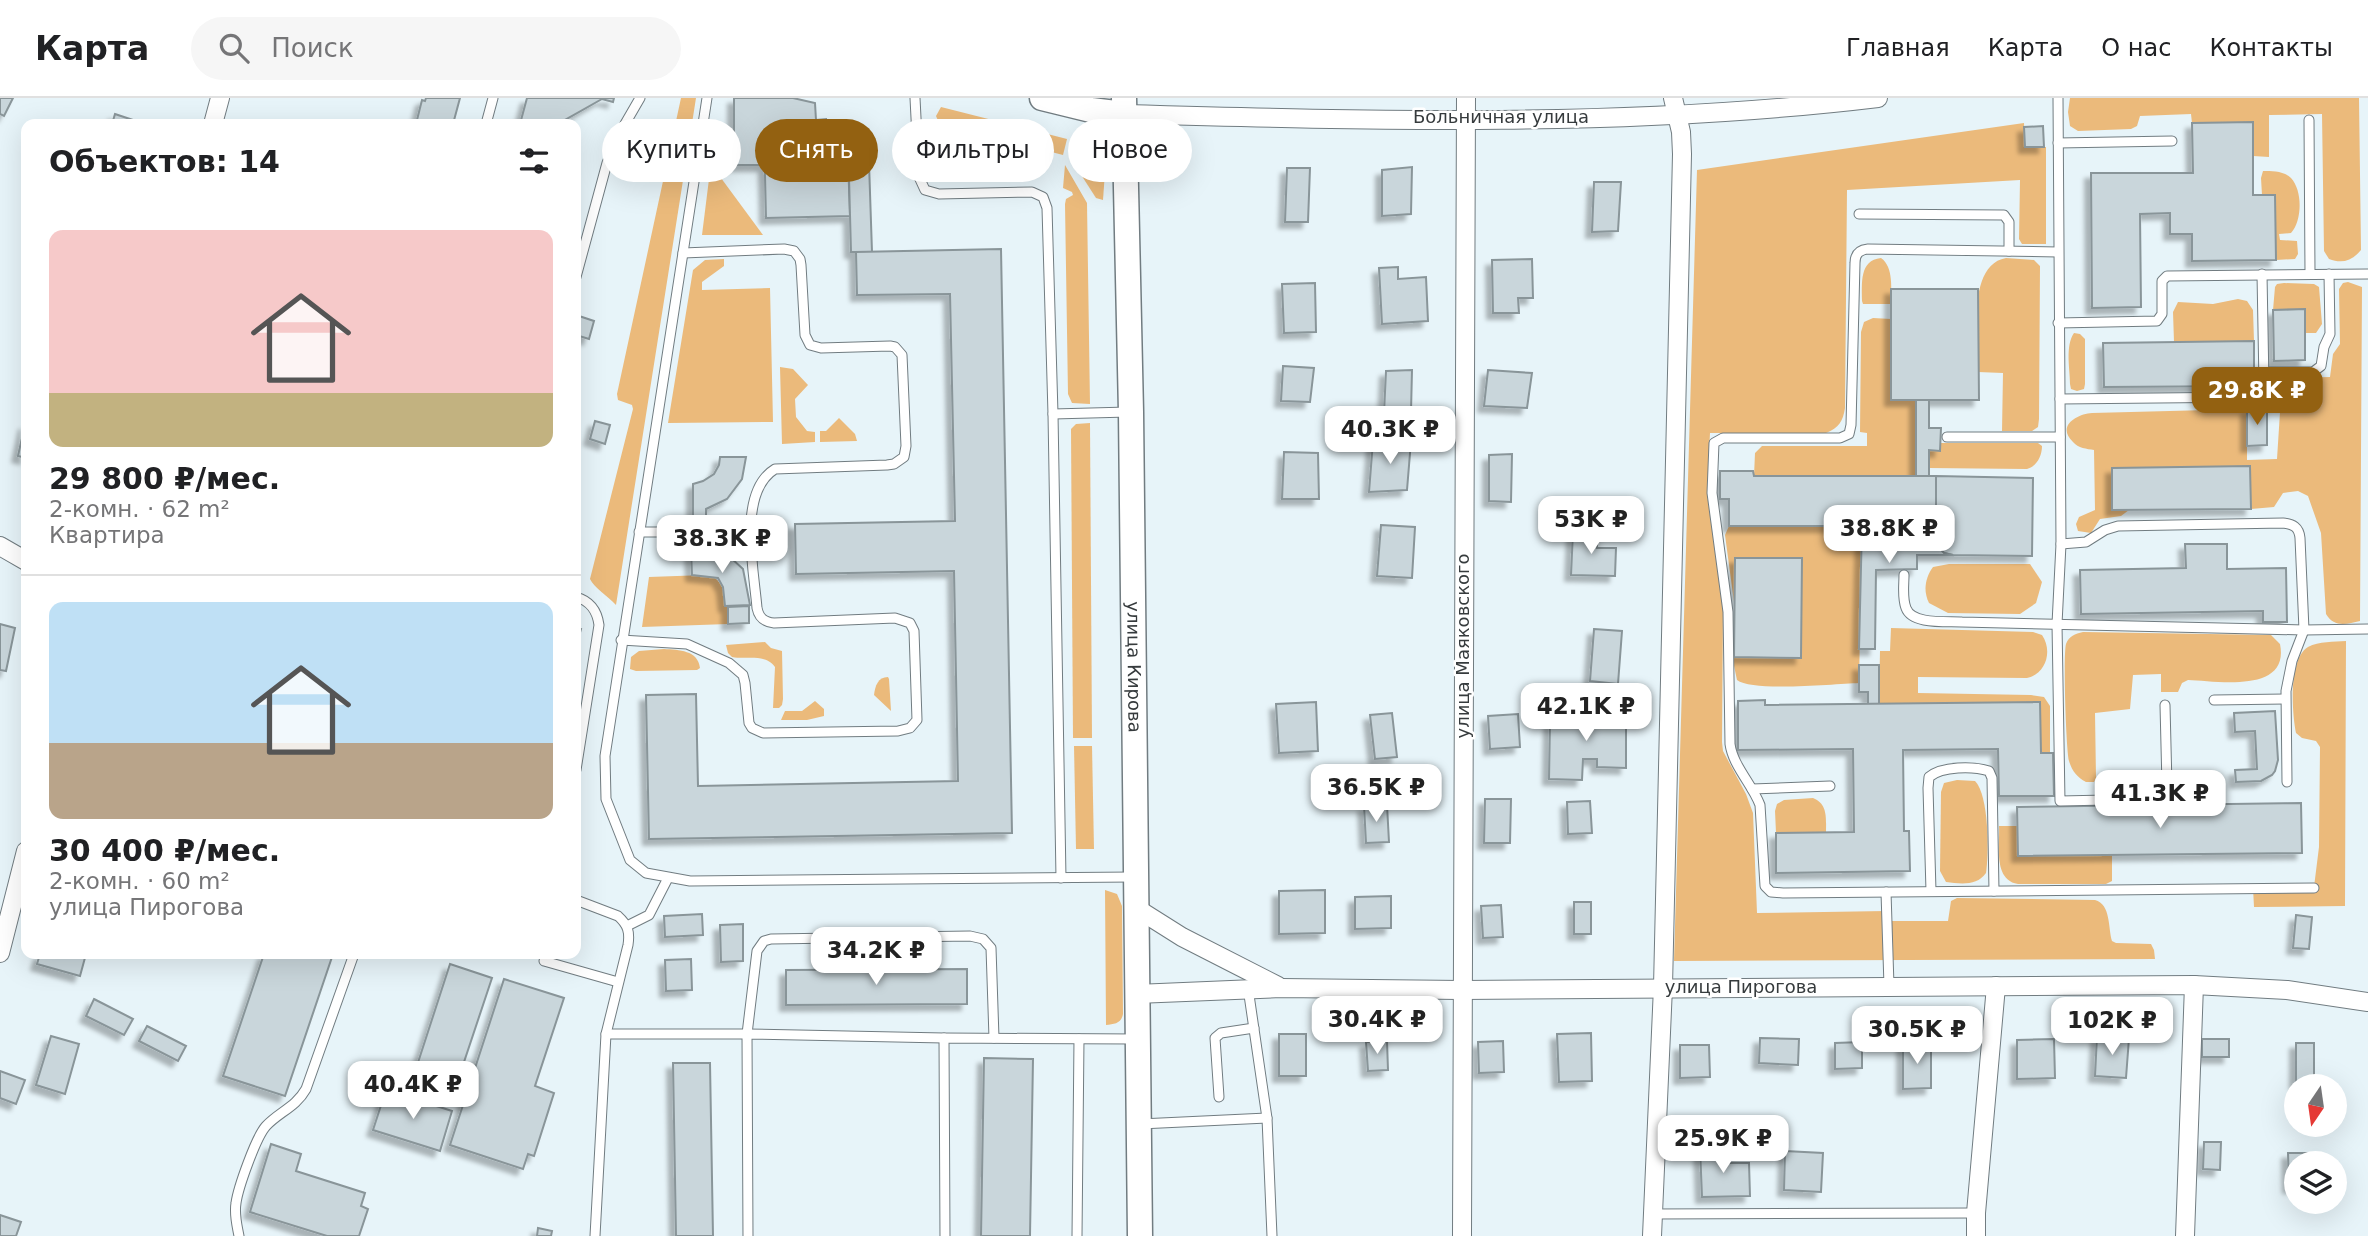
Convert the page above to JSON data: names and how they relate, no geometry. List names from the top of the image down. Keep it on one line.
{"streets":{"street":["Больничная улица","улица Маяковского","улица Кирова","улица Пирогова"]},"crossings":[["Больничная улица","улица Маяковского"],["Больничная улица","улица Кирова"],["улица Маяковского","улица Пирогова"],["улица Кирова","улица Пирогова"]],"north":"bottom","page":{"header":"Карта","search":"Поиск","nav":["Главная","Карта","О нас","Контакты"],"chip":["Купить","Снять","Фильтры","Новое"],"heading":"Объектов: 14","list":[{"name":"29 800 ₽/мес.","note":"2-комн. · 62 m² · Квартира"},{"name":"30 400 ₽/мес.","note":"2-комн. · 60 m² · улица Пирогова"}],"price":["29.8K ₽","40.3K ₽","53K ₽","38.8K ₽","38.3K ₽","42.1K ₽","36.5K ₽","41.3K ₽","34.2K ₽","30.4K ₽","102K ₽","30.5K ₽","40.4K ₽","25.9K ₽"]}}
